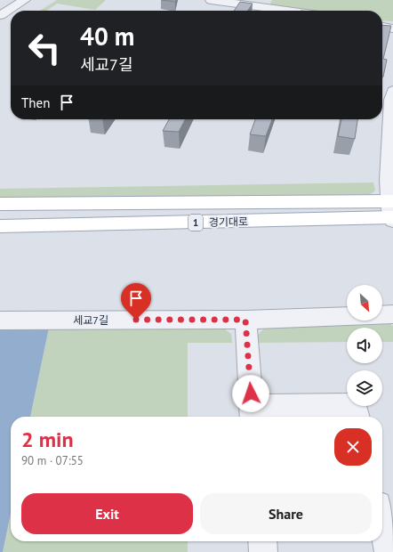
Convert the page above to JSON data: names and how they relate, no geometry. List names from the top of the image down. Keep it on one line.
{"streets":{"main road":["경기대로","1"],"street":["세교7길"]},"north":"bottom right","page":{"turn":["40 m","세교7길"],"then":"Then","heading":["2 min","90 m · 07:55"],"buttons":["Exit","Share"]}}
